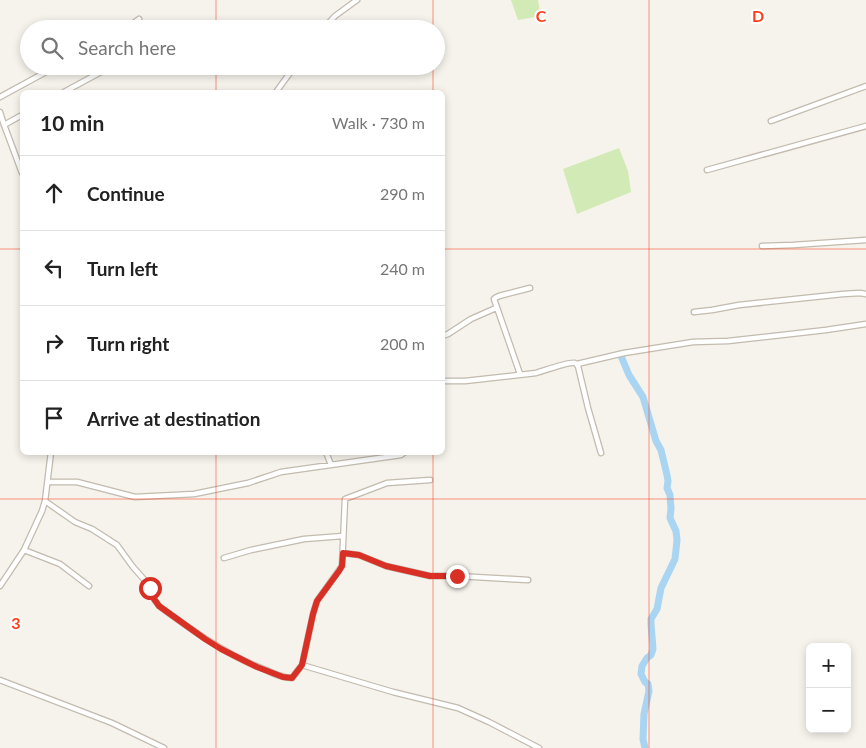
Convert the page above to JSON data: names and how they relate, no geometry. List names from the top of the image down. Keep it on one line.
{"page":{"search":"Search here","heading":["10 min","Walk · 730 m"],"list":[["Continue","290 m"],["Turn left","240 m"],["Turn right","200 m"],"Arrive at destination"],"map_buttons":["+","−"]},"grid":{"columns":["C","D"],"rows":["3"]}}
